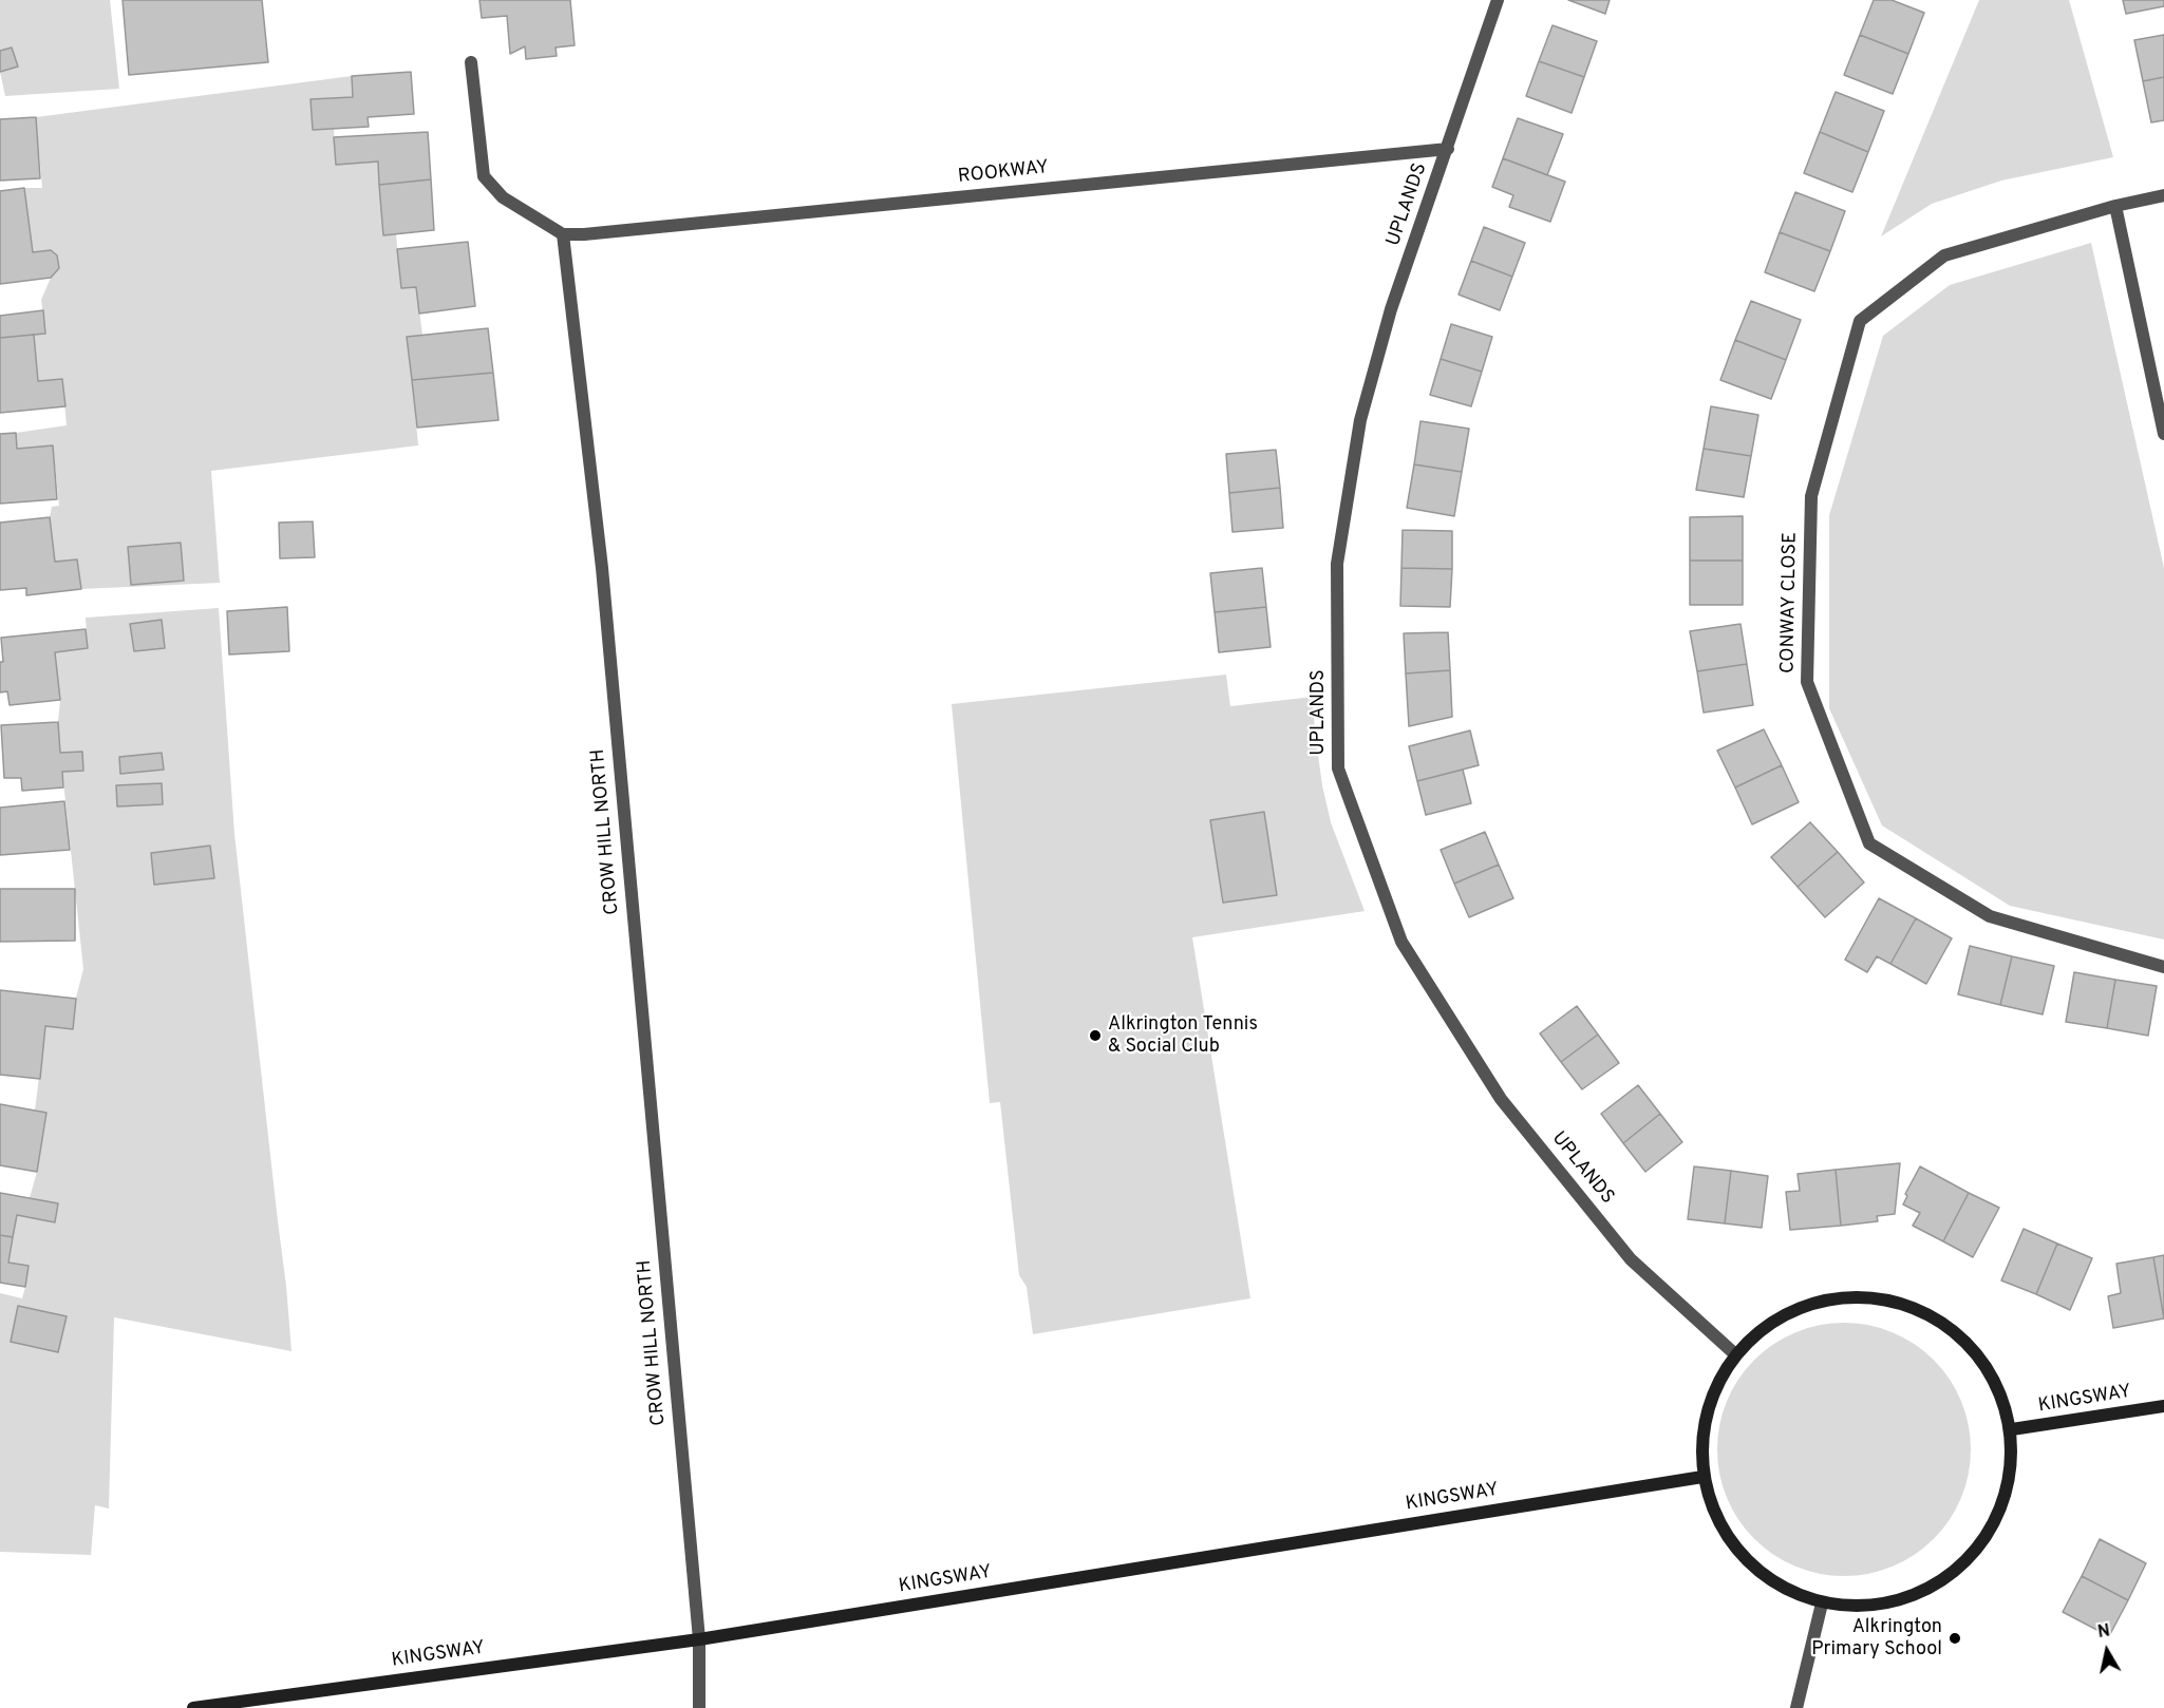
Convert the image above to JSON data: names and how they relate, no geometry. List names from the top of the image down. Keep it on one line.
{"streets":{"street":["ROOKWAY","UPLANDS","CONWAY CLOSE","CROW HILL NORTH","KINGSWAY"]},"crossings":[["ROOKWAY","UPLANDS"],["ROOKWAY","CROW HILL NORTH"],["CROW HILL NORTH","KINGSWAY"]],"places":["Alkrington Tennis & Social Club","Alkrington Primary School"],"north":"top"}
